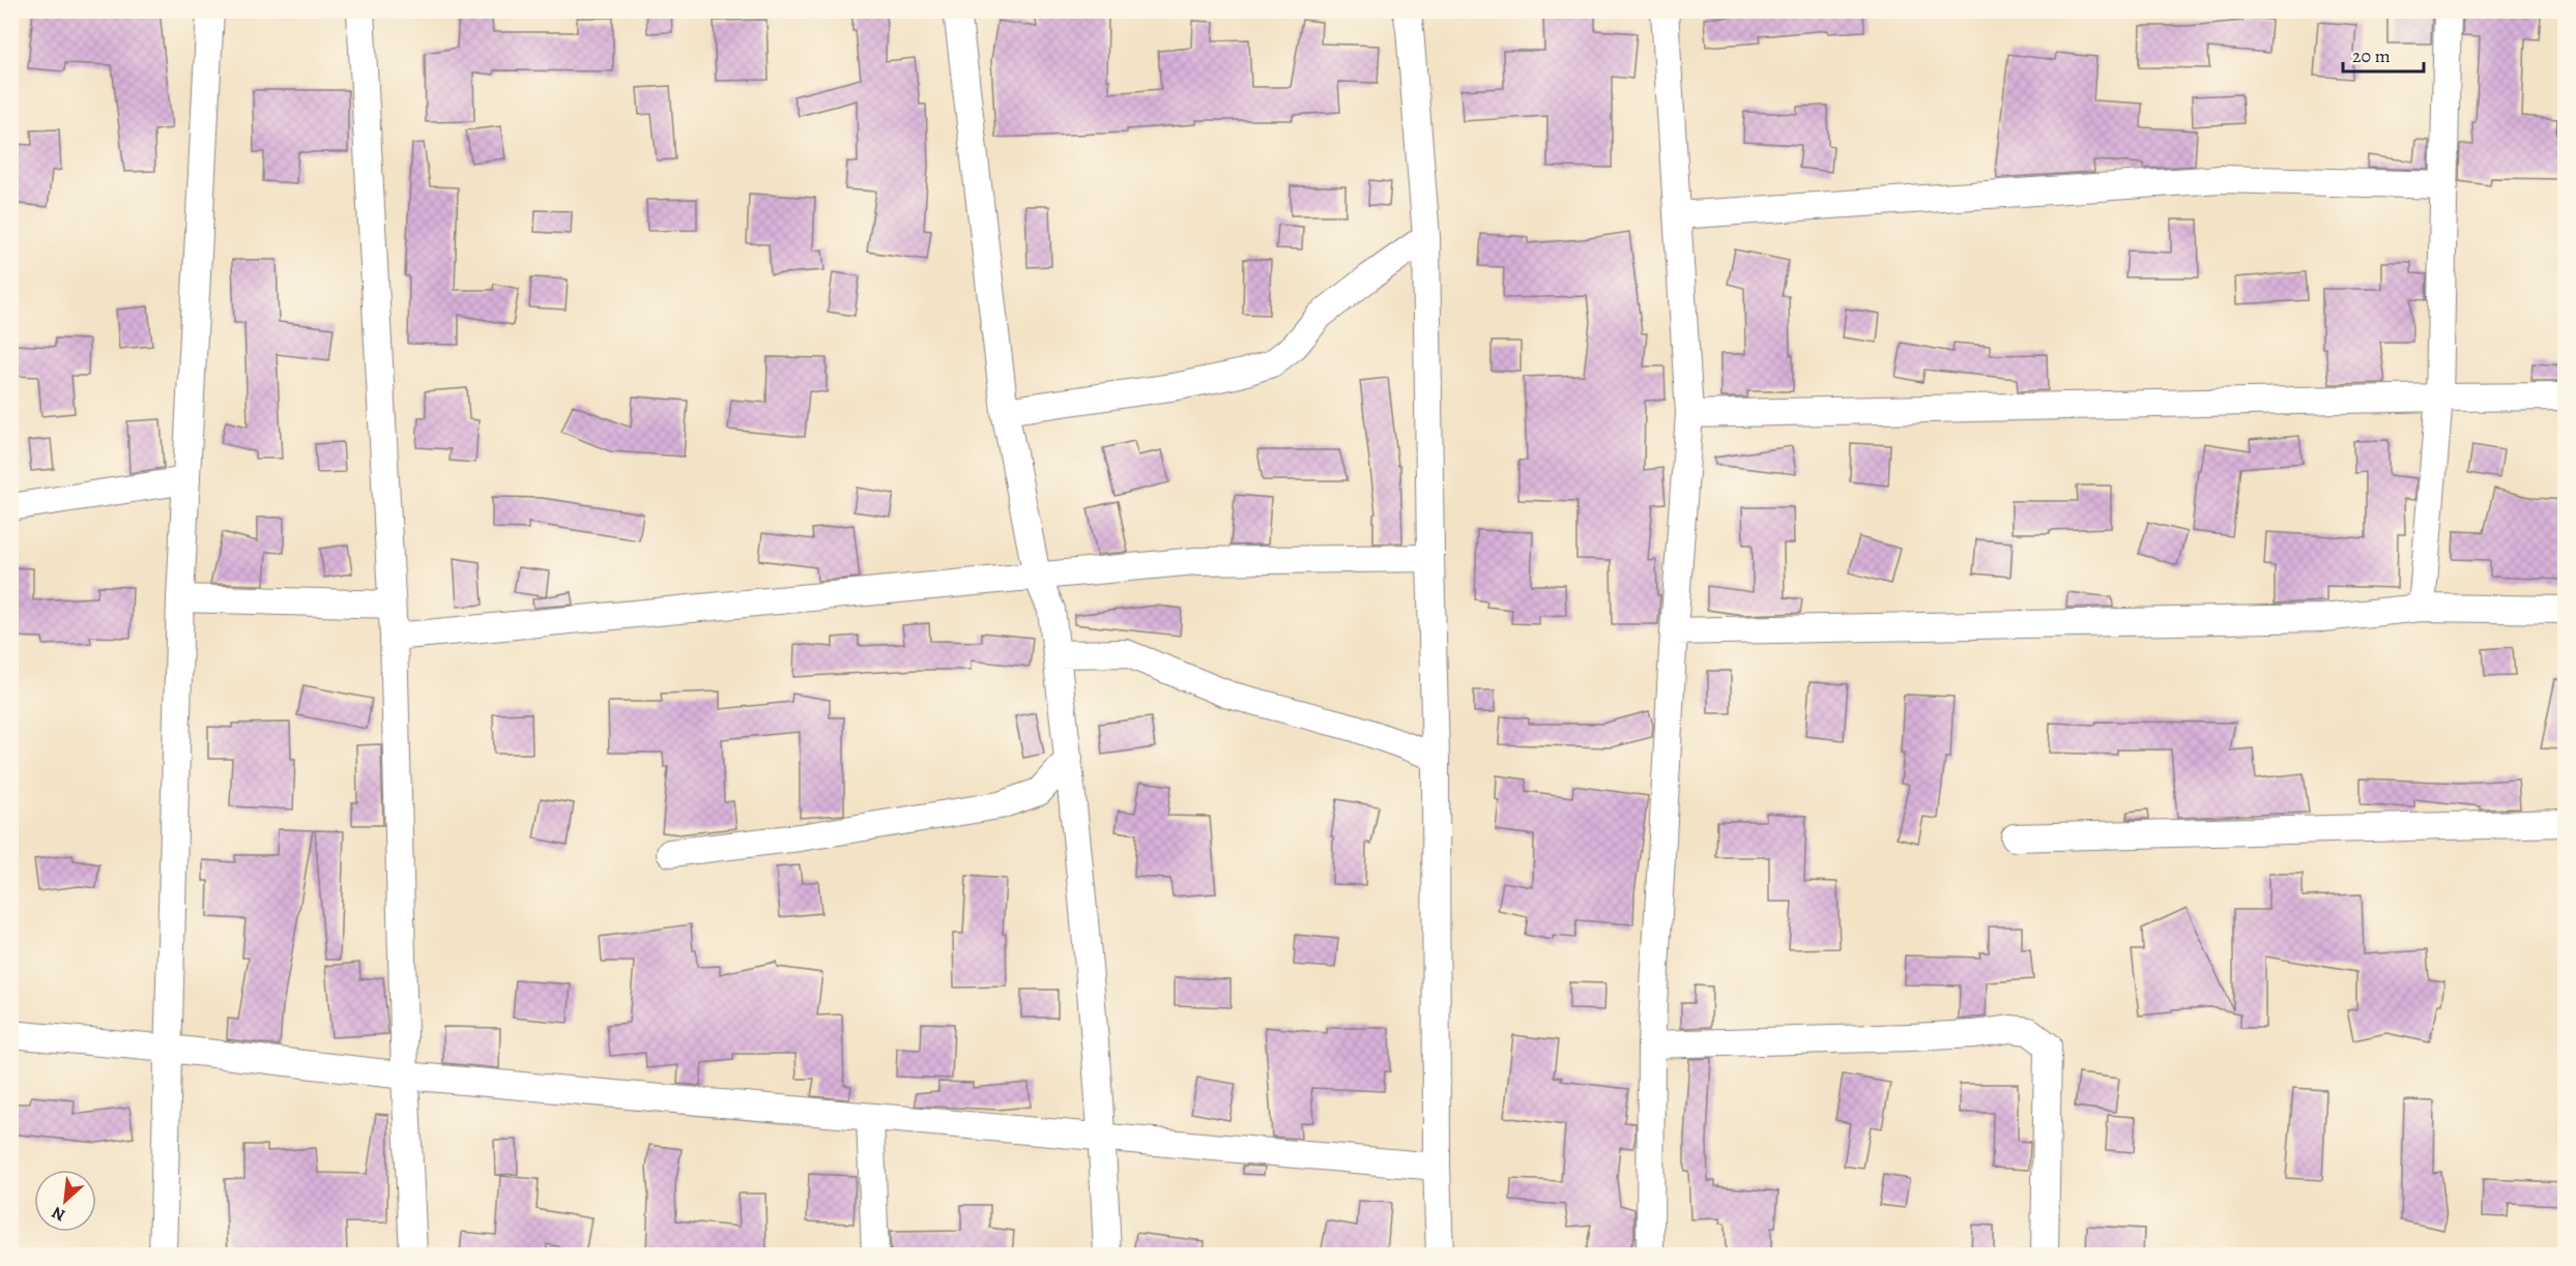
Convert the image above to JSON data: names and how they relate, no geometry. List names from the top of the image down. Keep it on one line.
{"scale_bar":"20 m","north":"bottom left"}
